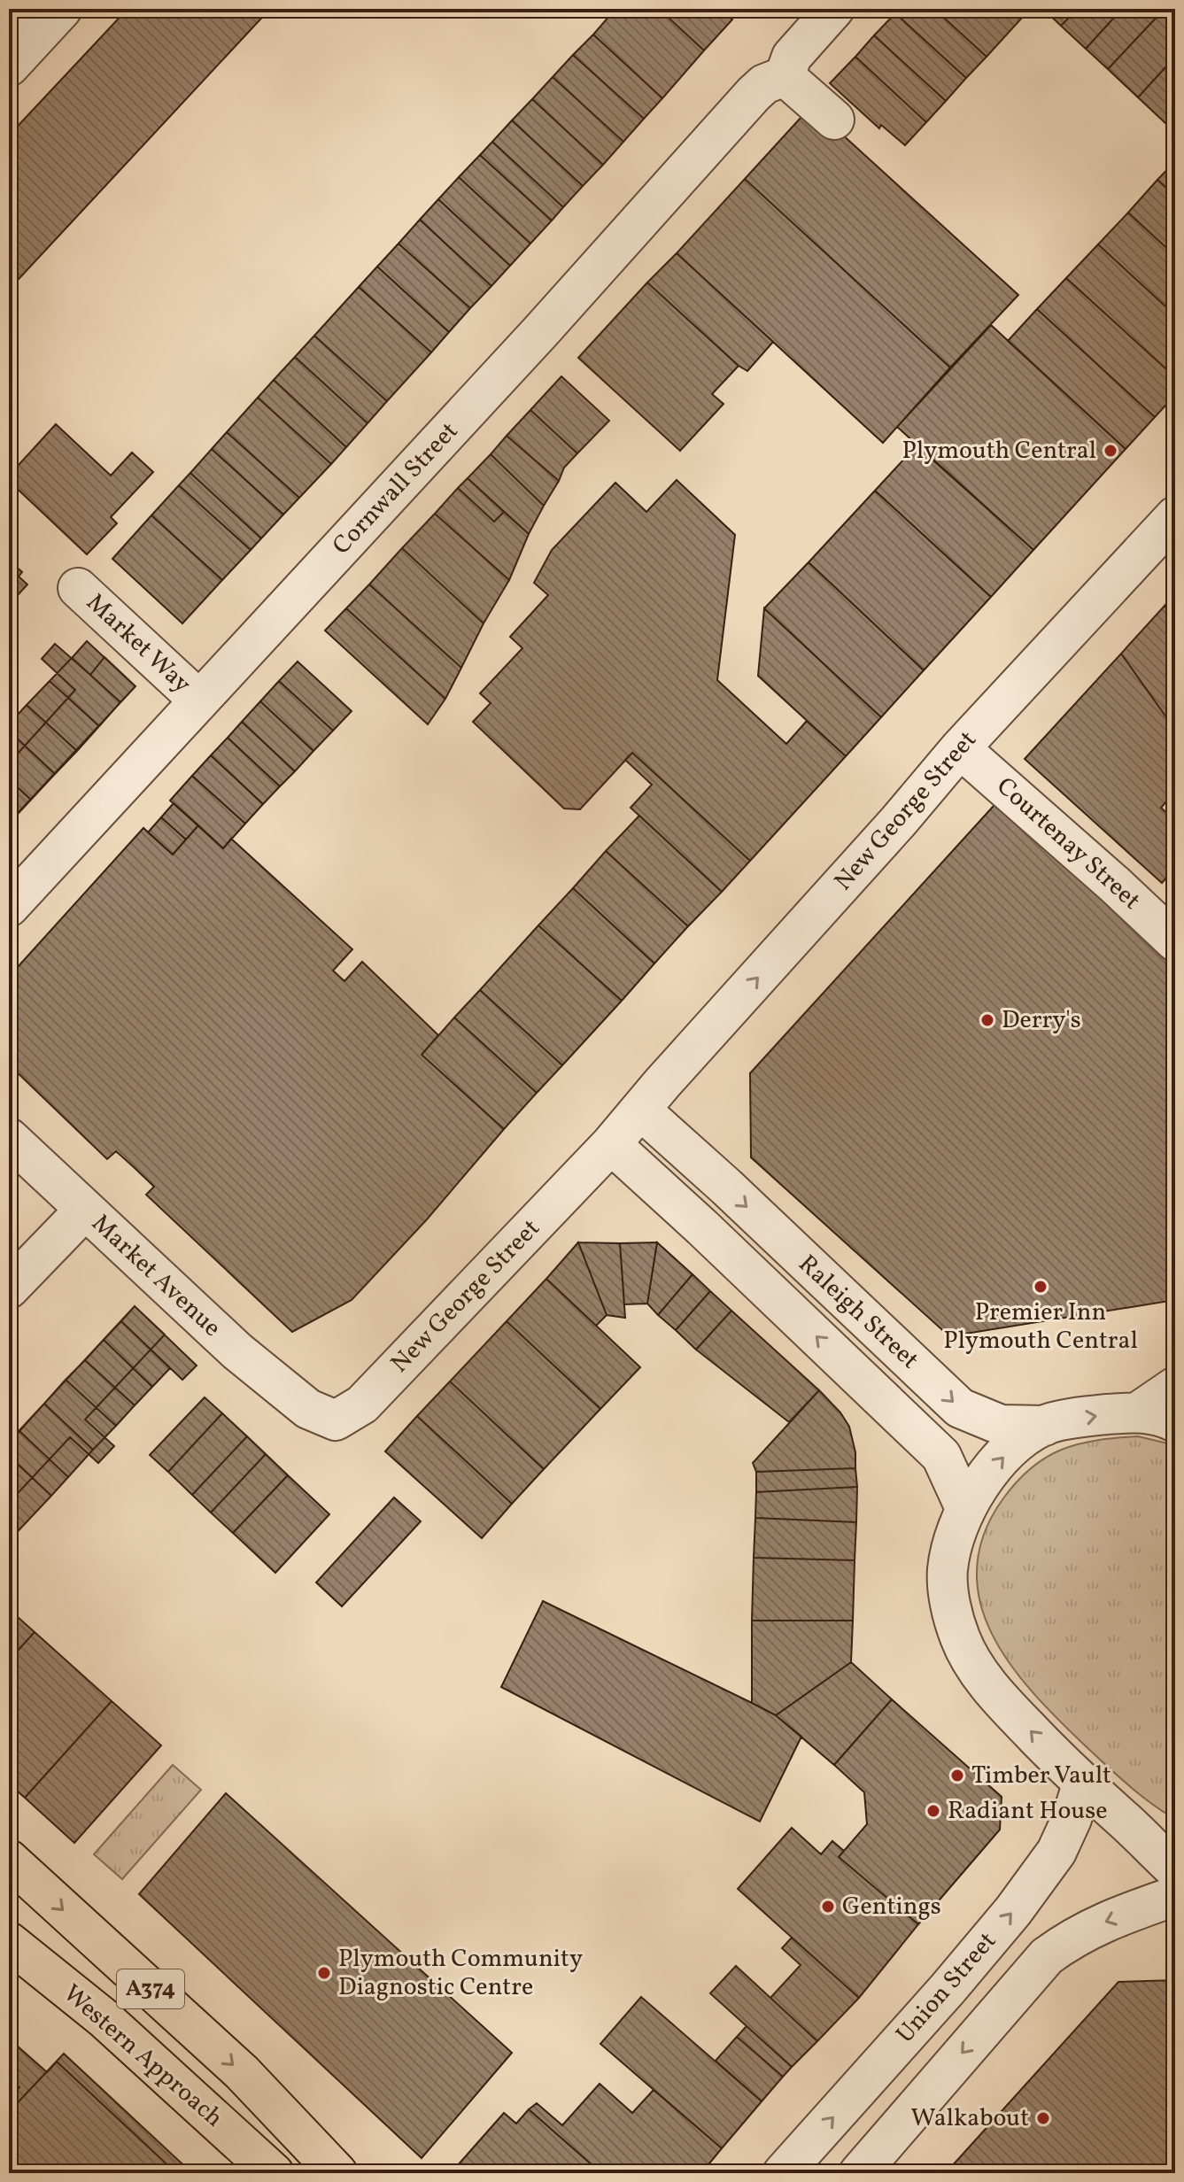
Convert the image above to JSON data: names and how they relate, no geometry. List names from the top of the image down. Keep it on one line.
{"streets":{"main road":["A374","Western Approach"],"street":["Cornwall Street","Market Way","New George Street","Courtenay Street","Market Avenue","Raleigh Street","Union Street"]},"crossings":[["Cornwall Street","Market Way"],["New George Street","Courtenay Street"],["New George Street","Market Avenue"],["New George Street","Raleigh Street"]],"one_way":["New George Street"],"places":["Plymouth Central","Derry's","Premier Inn Plymouth Central","Timber Vault","Radiant House","Gentings","Plymouth Community Diagnostic Centre","Walkabout"]}
